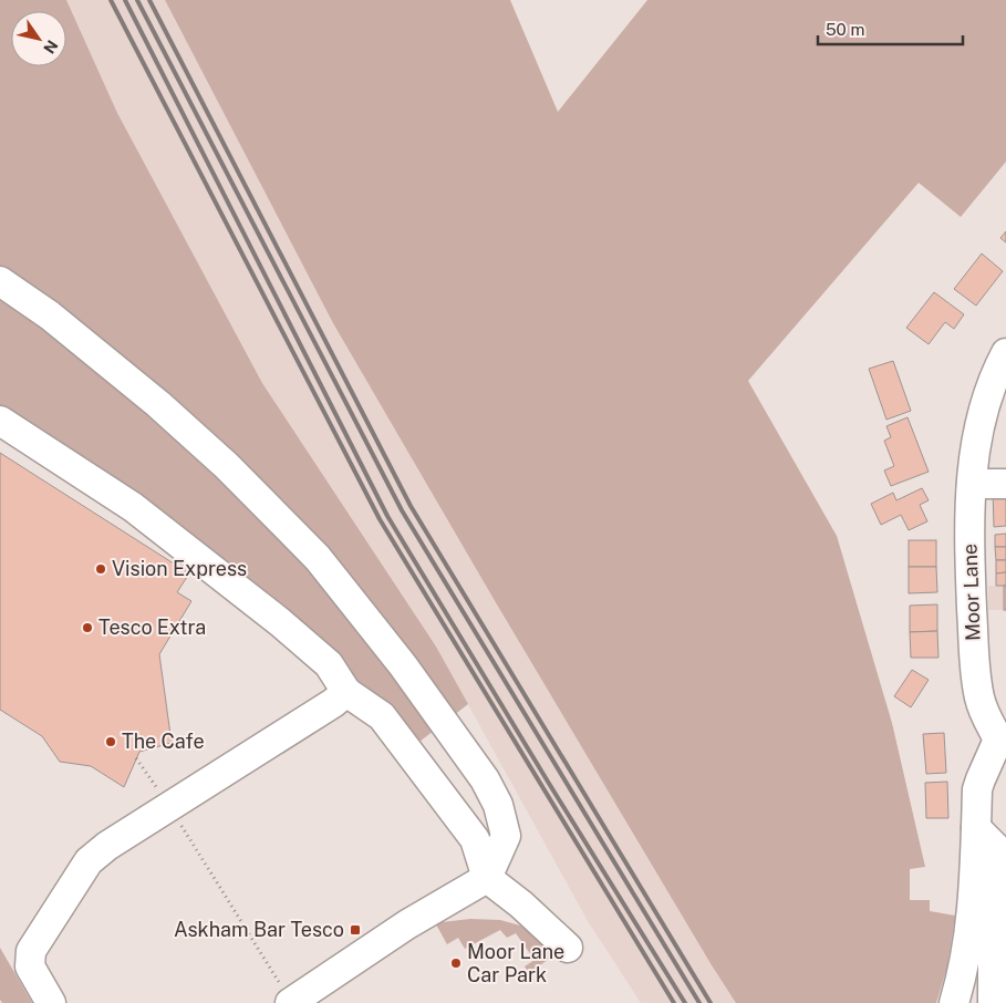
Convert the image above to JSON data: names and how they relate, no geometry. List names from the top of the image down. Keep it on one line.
{"streets":{"street":["Moor Lane"]},"places":{"other":["Vision Express","Tesco Extra","The Cafe","Moor Lane Car Park"],"transit":["Askham Bar Tesco"]},"scale_bar":"50 m","north":"bottom right"}
